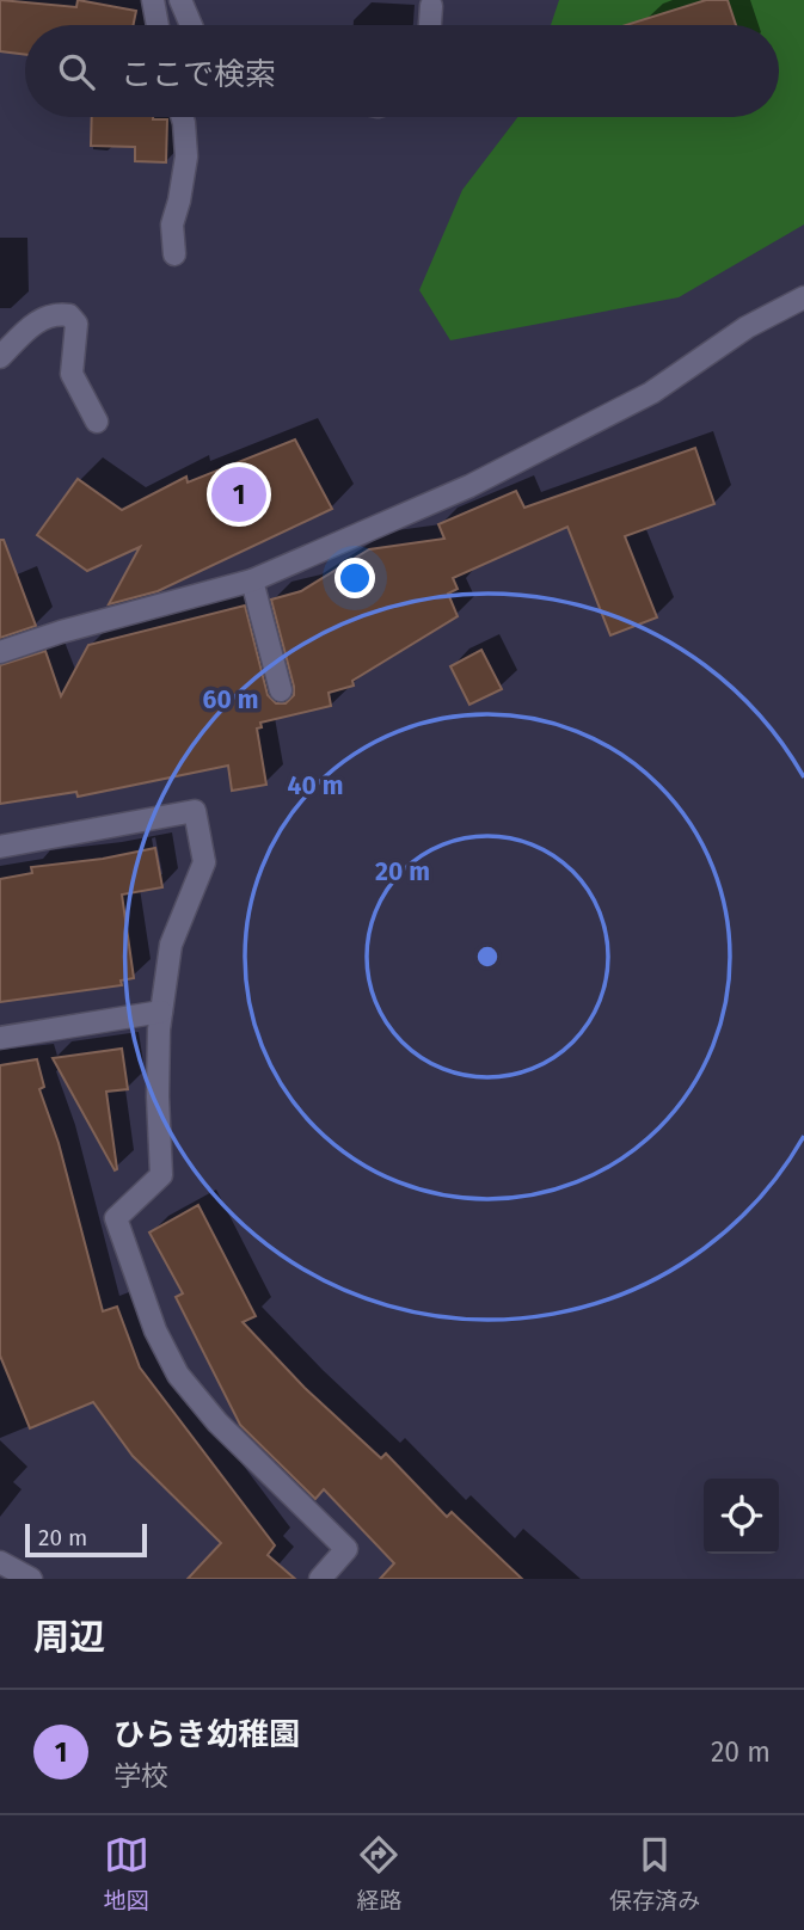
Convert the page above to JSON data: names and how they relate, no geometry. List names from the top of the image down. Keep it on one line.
{"scale_bar":"20 m","page":{"search":"ここで検索","pins":"1","scale":"20 m","heading":"周辺","list":[{"mark":"1","name":"ひらき幼稚園","note":"学校","value":"20 m"}],"nav":["地図","経路","保存済み"]},"rings":["60 m","40 m","20 m"]}
